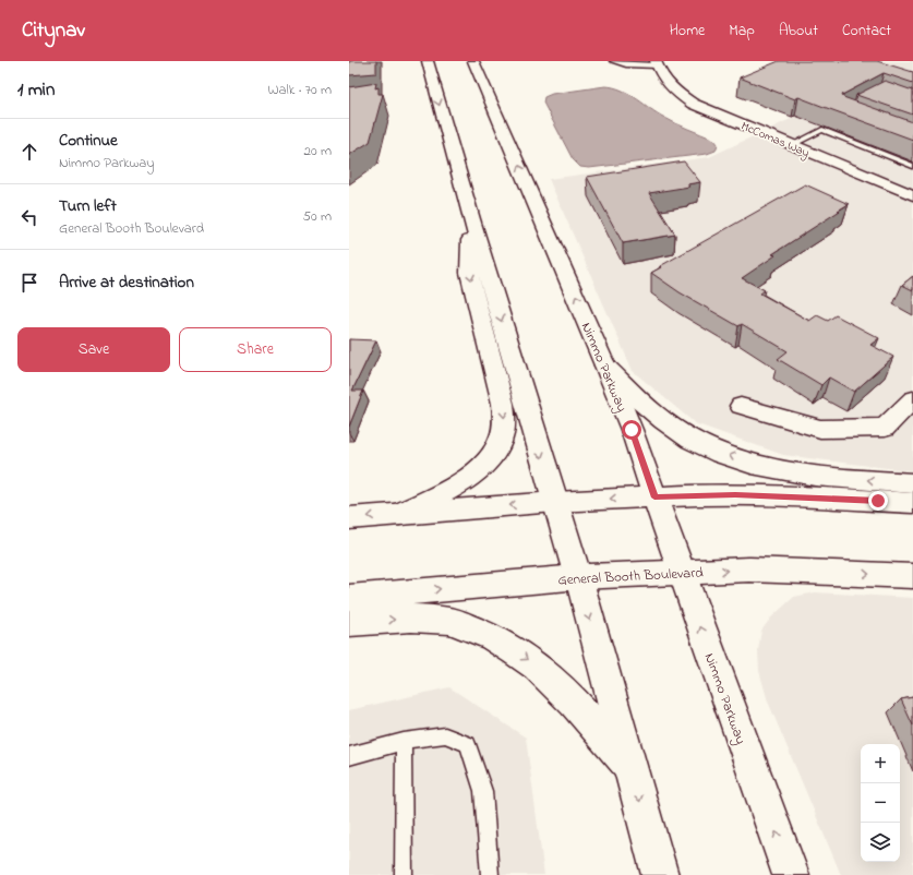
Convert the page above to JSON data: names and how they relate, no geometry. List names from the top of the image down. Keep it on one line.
{"streets":{"main road":["McComas Way","Nimmo Parkway","General Booth Boulevard"]},"crossings":[["Nimmo Parkway","General Booth Boulevard"]],"page":{"header":"Citynav","nav":["Home","Map","About","Contact"],"heading":["1 min","Walk · 70 m"],"list":[["Continue","Nimmo Parkway","20 m"],["Turn left","General Booth Boulevard","50 m"],"Arrive at destination"],"buttons":["Save","Share"],"map_buttons":["+","−"]}}
